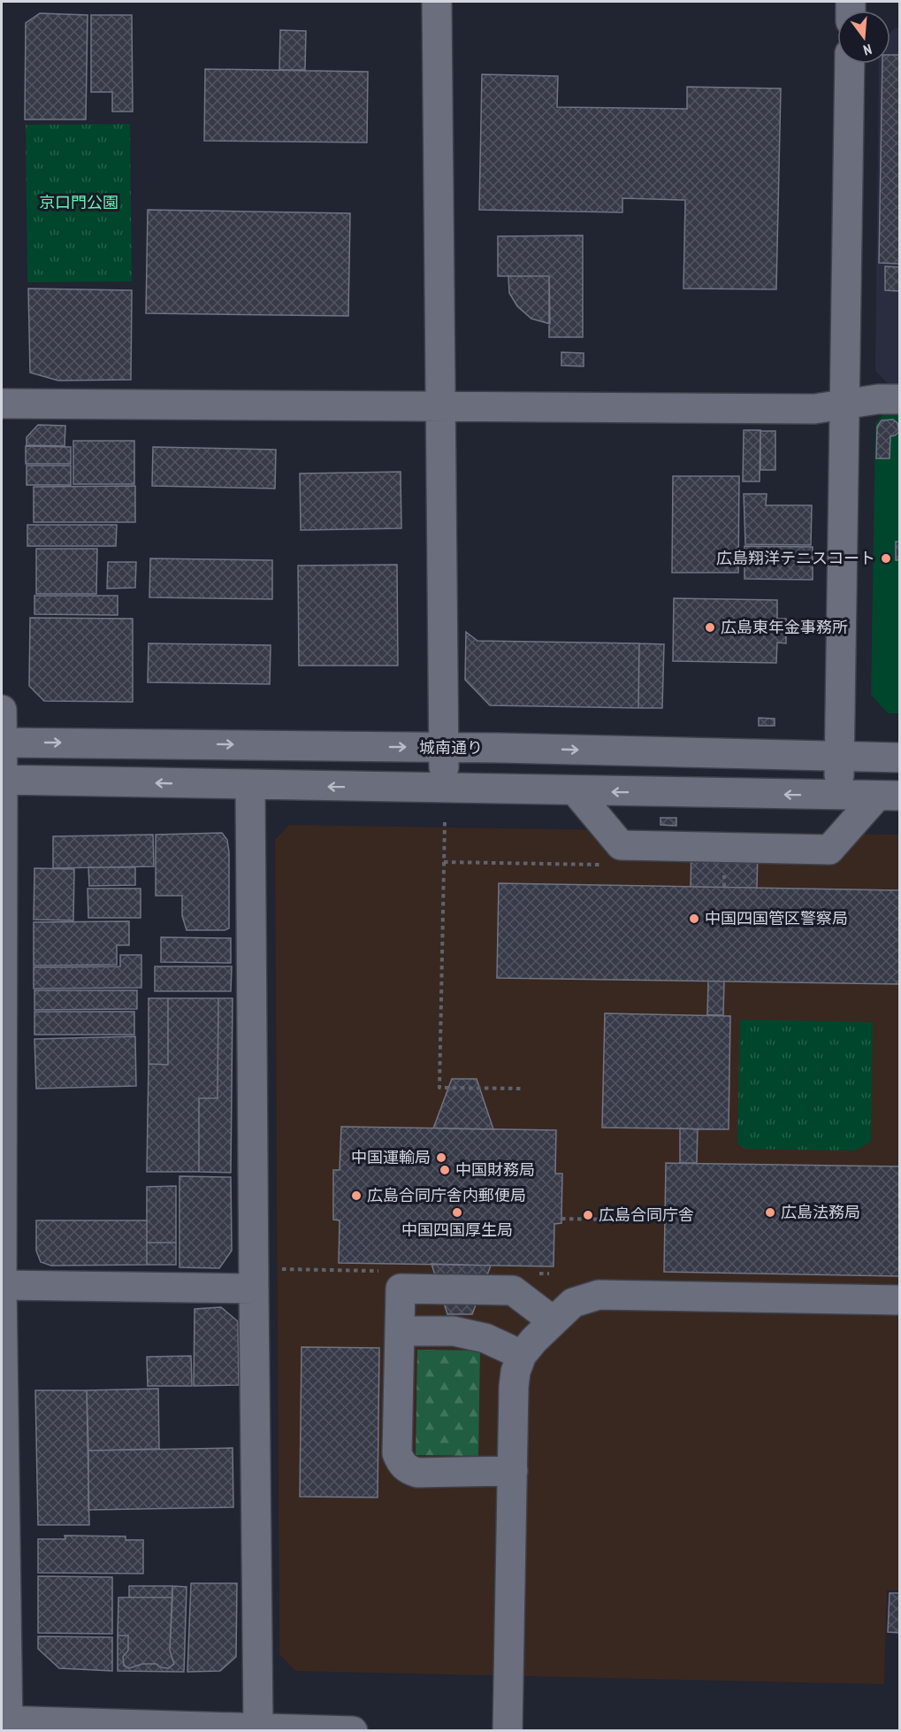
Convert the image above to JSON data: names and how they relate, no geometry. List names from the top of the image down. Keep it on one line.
{"streets":{"street":["城南通り"]},"parks":["京口門公園"],"places":["広島翔洋テニスコート","広島東年金事務所","中国四国管区警察局","中国運輸局","中国財務局","広島合同庁舎内郵便局","中国四国厚生局","広島法務局","広島合同庁舎"],"north":"bottom"}
